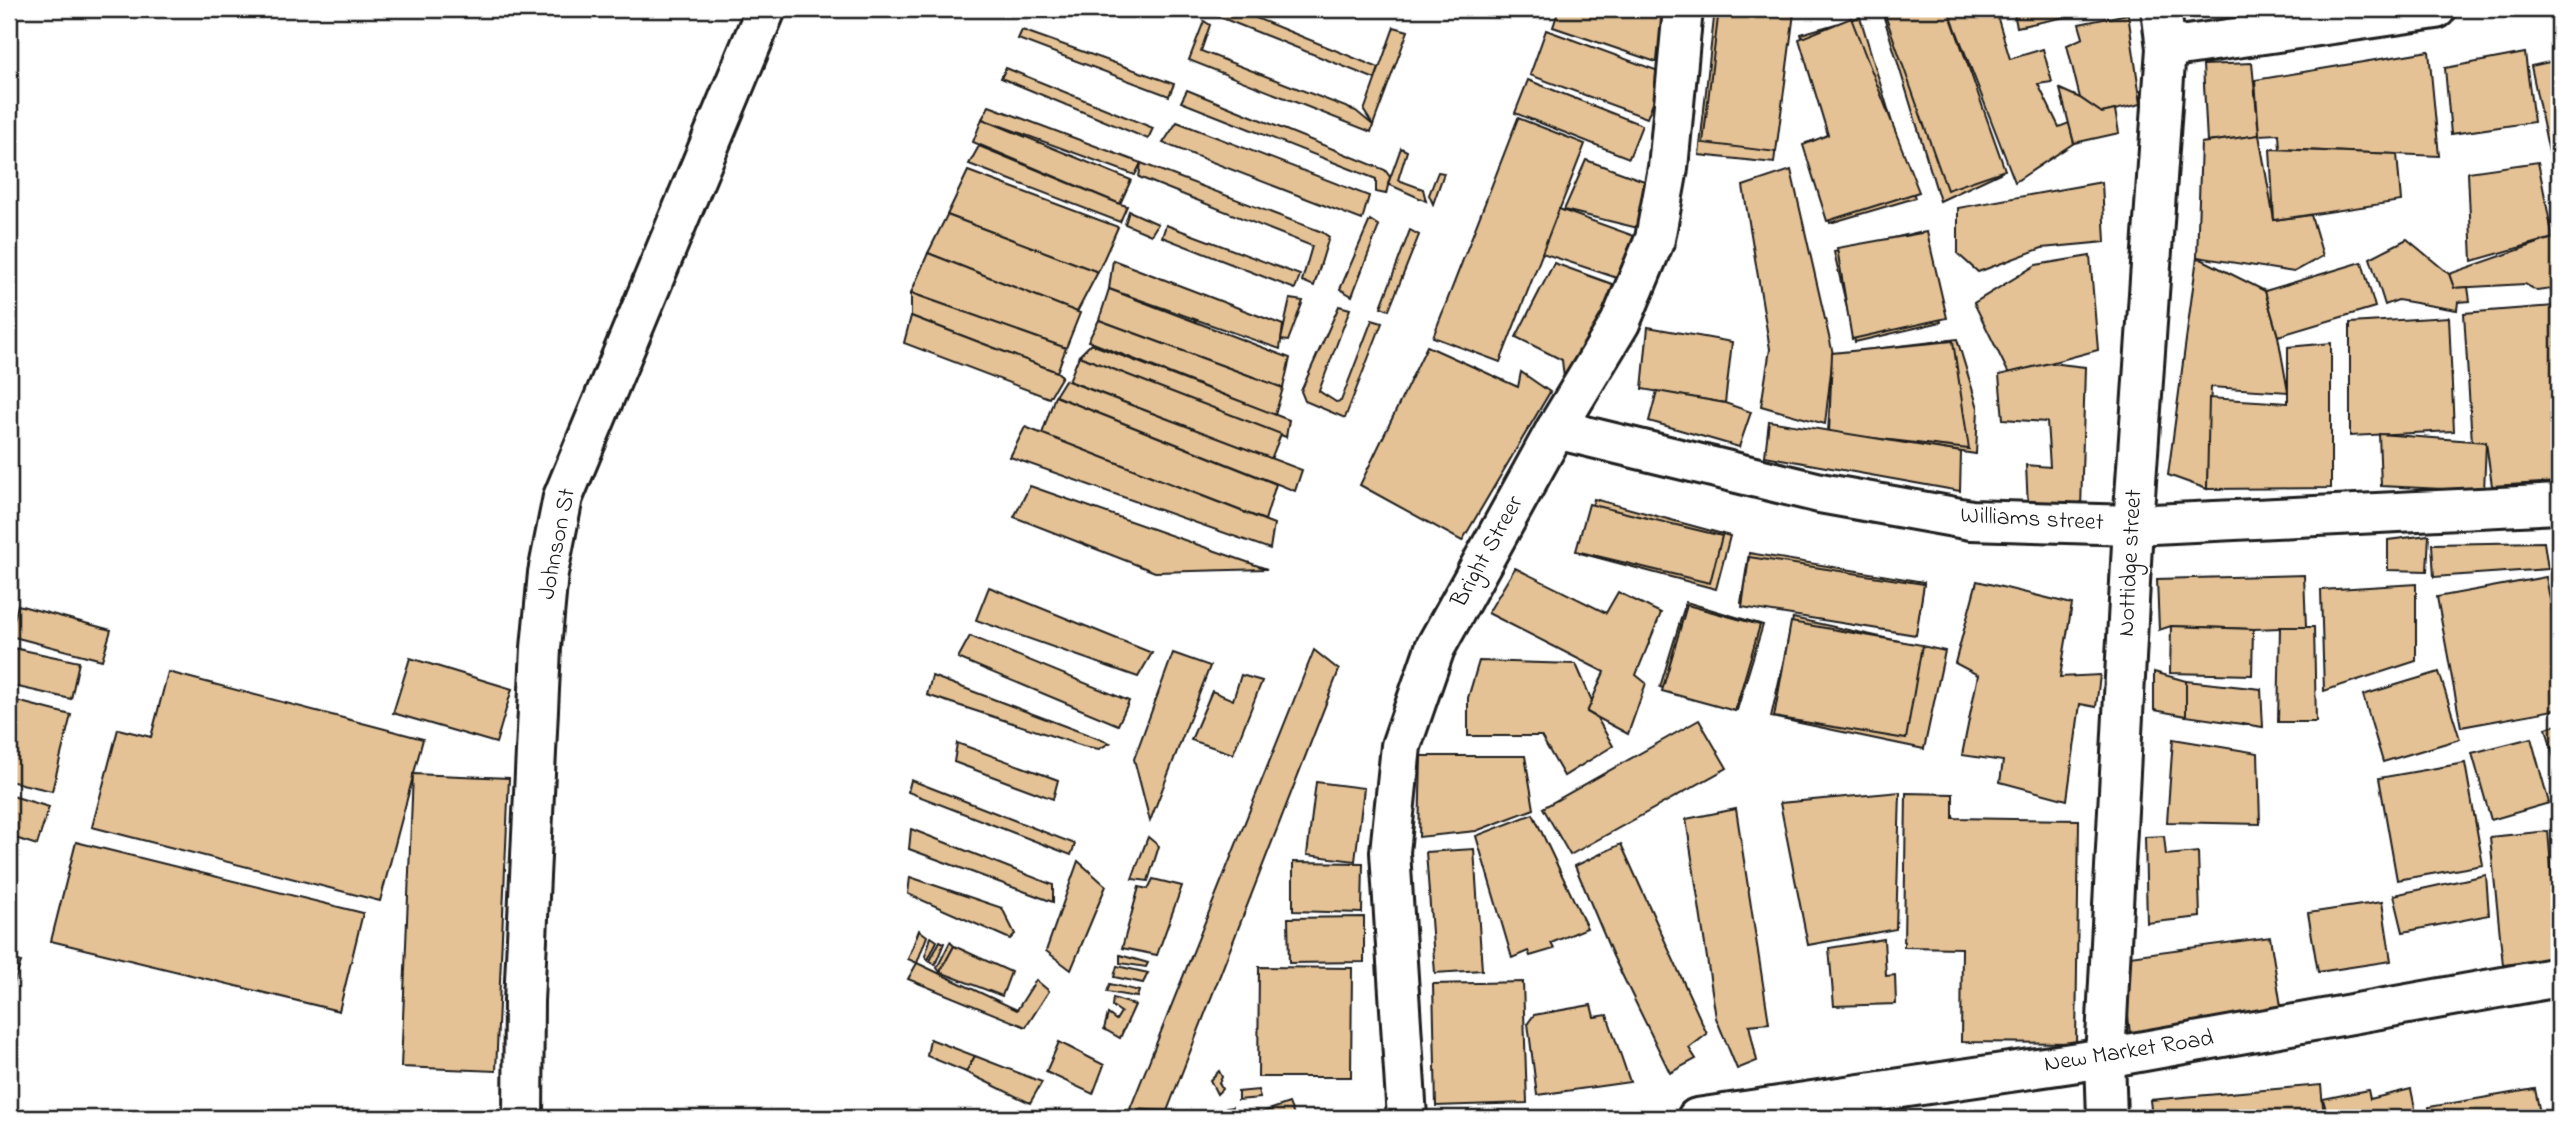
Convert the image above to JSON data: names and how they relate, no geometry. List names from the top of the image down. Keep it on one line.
{"streets":{"street":["Williams street","Johnson St","Bright Streer","Nottidge street","New Market Road"]},"crossings":[["Williams street","Bright Streer"],["Williams street","Nottidge street"],["Nottidge street","New Market Road"]]}
